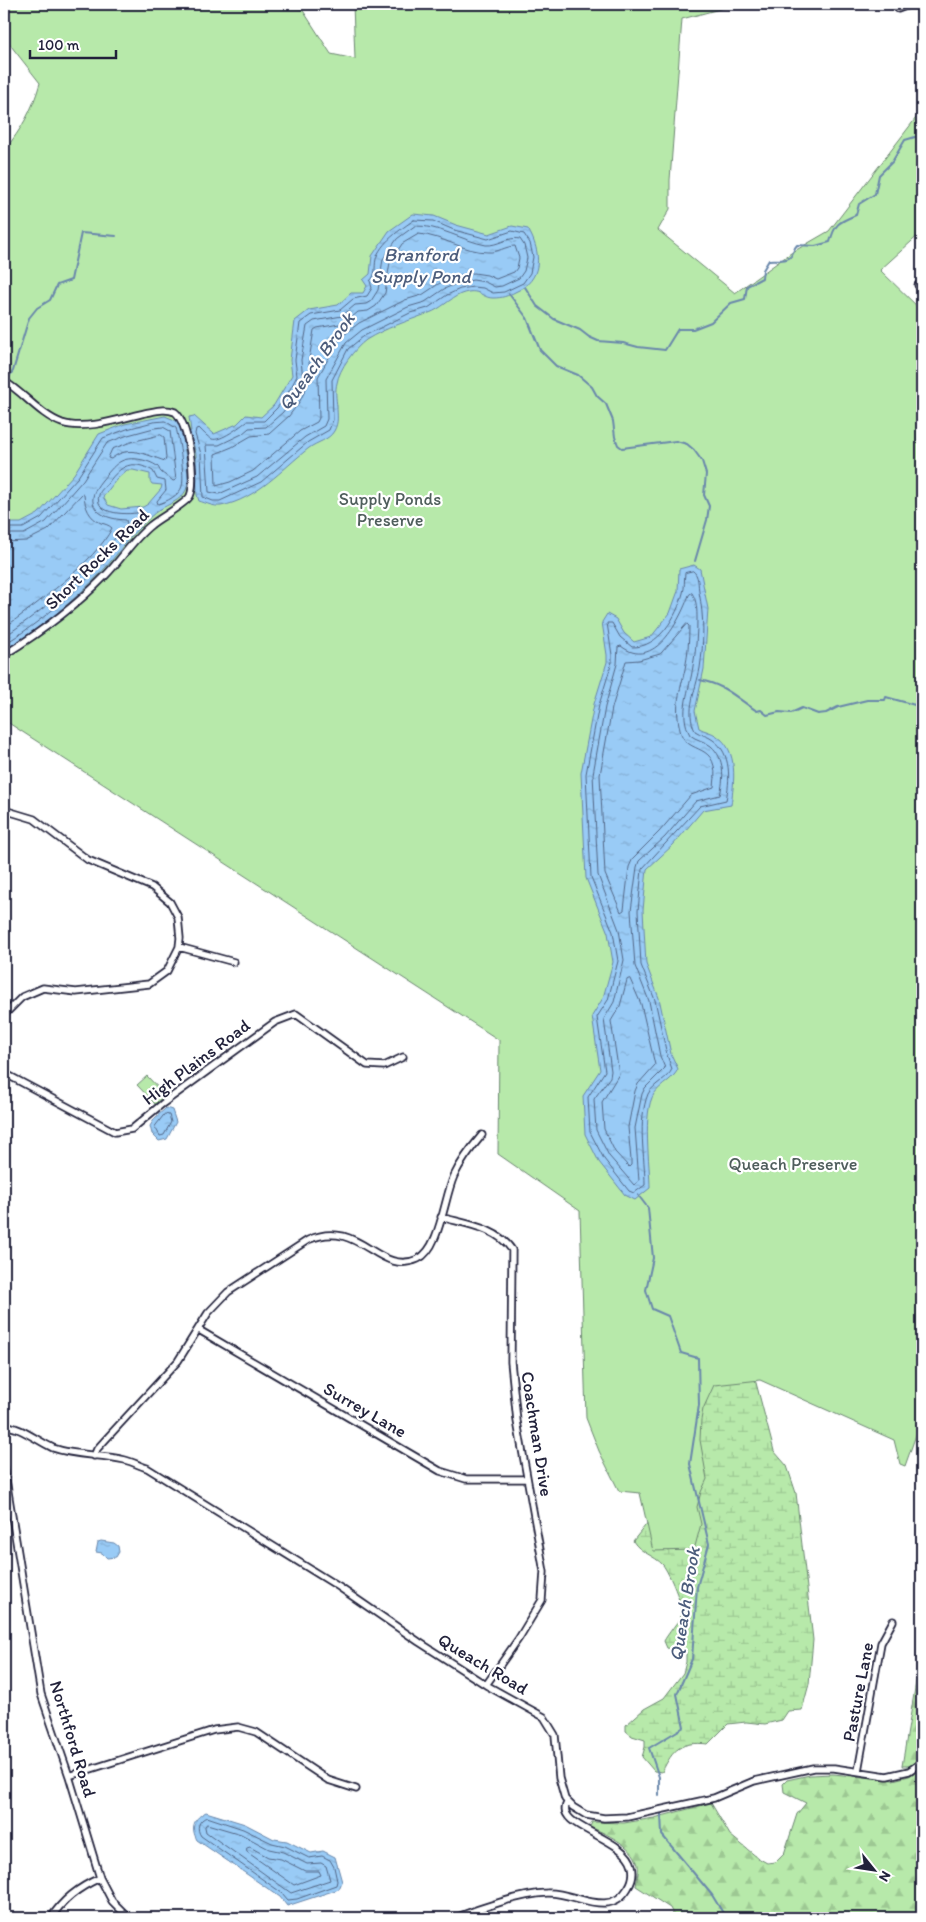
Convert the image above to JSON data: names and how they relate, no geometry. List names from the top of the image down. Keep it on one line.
{"streets":{"street":["Short Rocks Road","High Plains Road","Surrey Lane","Coachman Drive","Queach Road","Pasture Lane","Northford Road"]},"crossings":[["Surrey Lane","Coachman Drive"],["Coachman Drive","Queach Road"]],"water":["Branford Supply Pond","Queach Brook"],"parks":["Supply Ponds Preserve","Queach Preserve"],"scale_bar":"100 m","north":"bottom right"}
